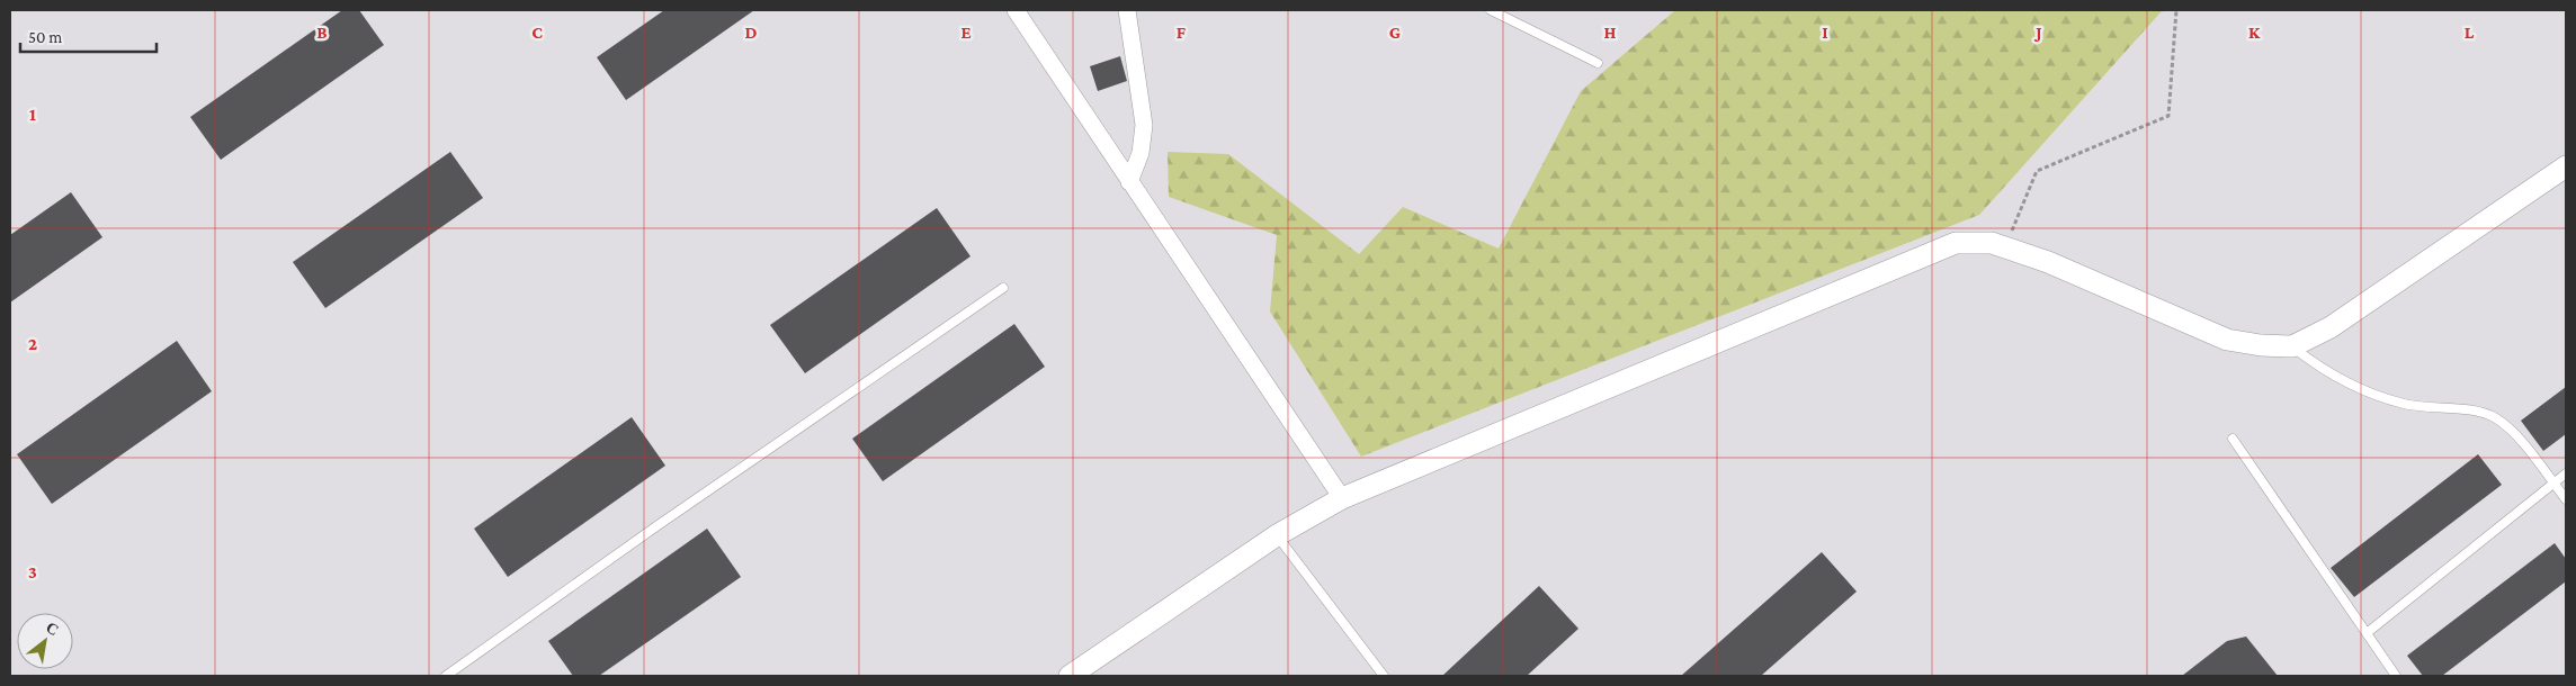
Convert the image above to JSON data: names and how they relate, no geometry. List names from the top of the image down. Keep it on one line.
{"scale_bar":"50 m","north":"top right","grid":{"columns":["B","C","D","E","F","G","H","I","J","K","L"],"rows":["1","2","3"]}}
